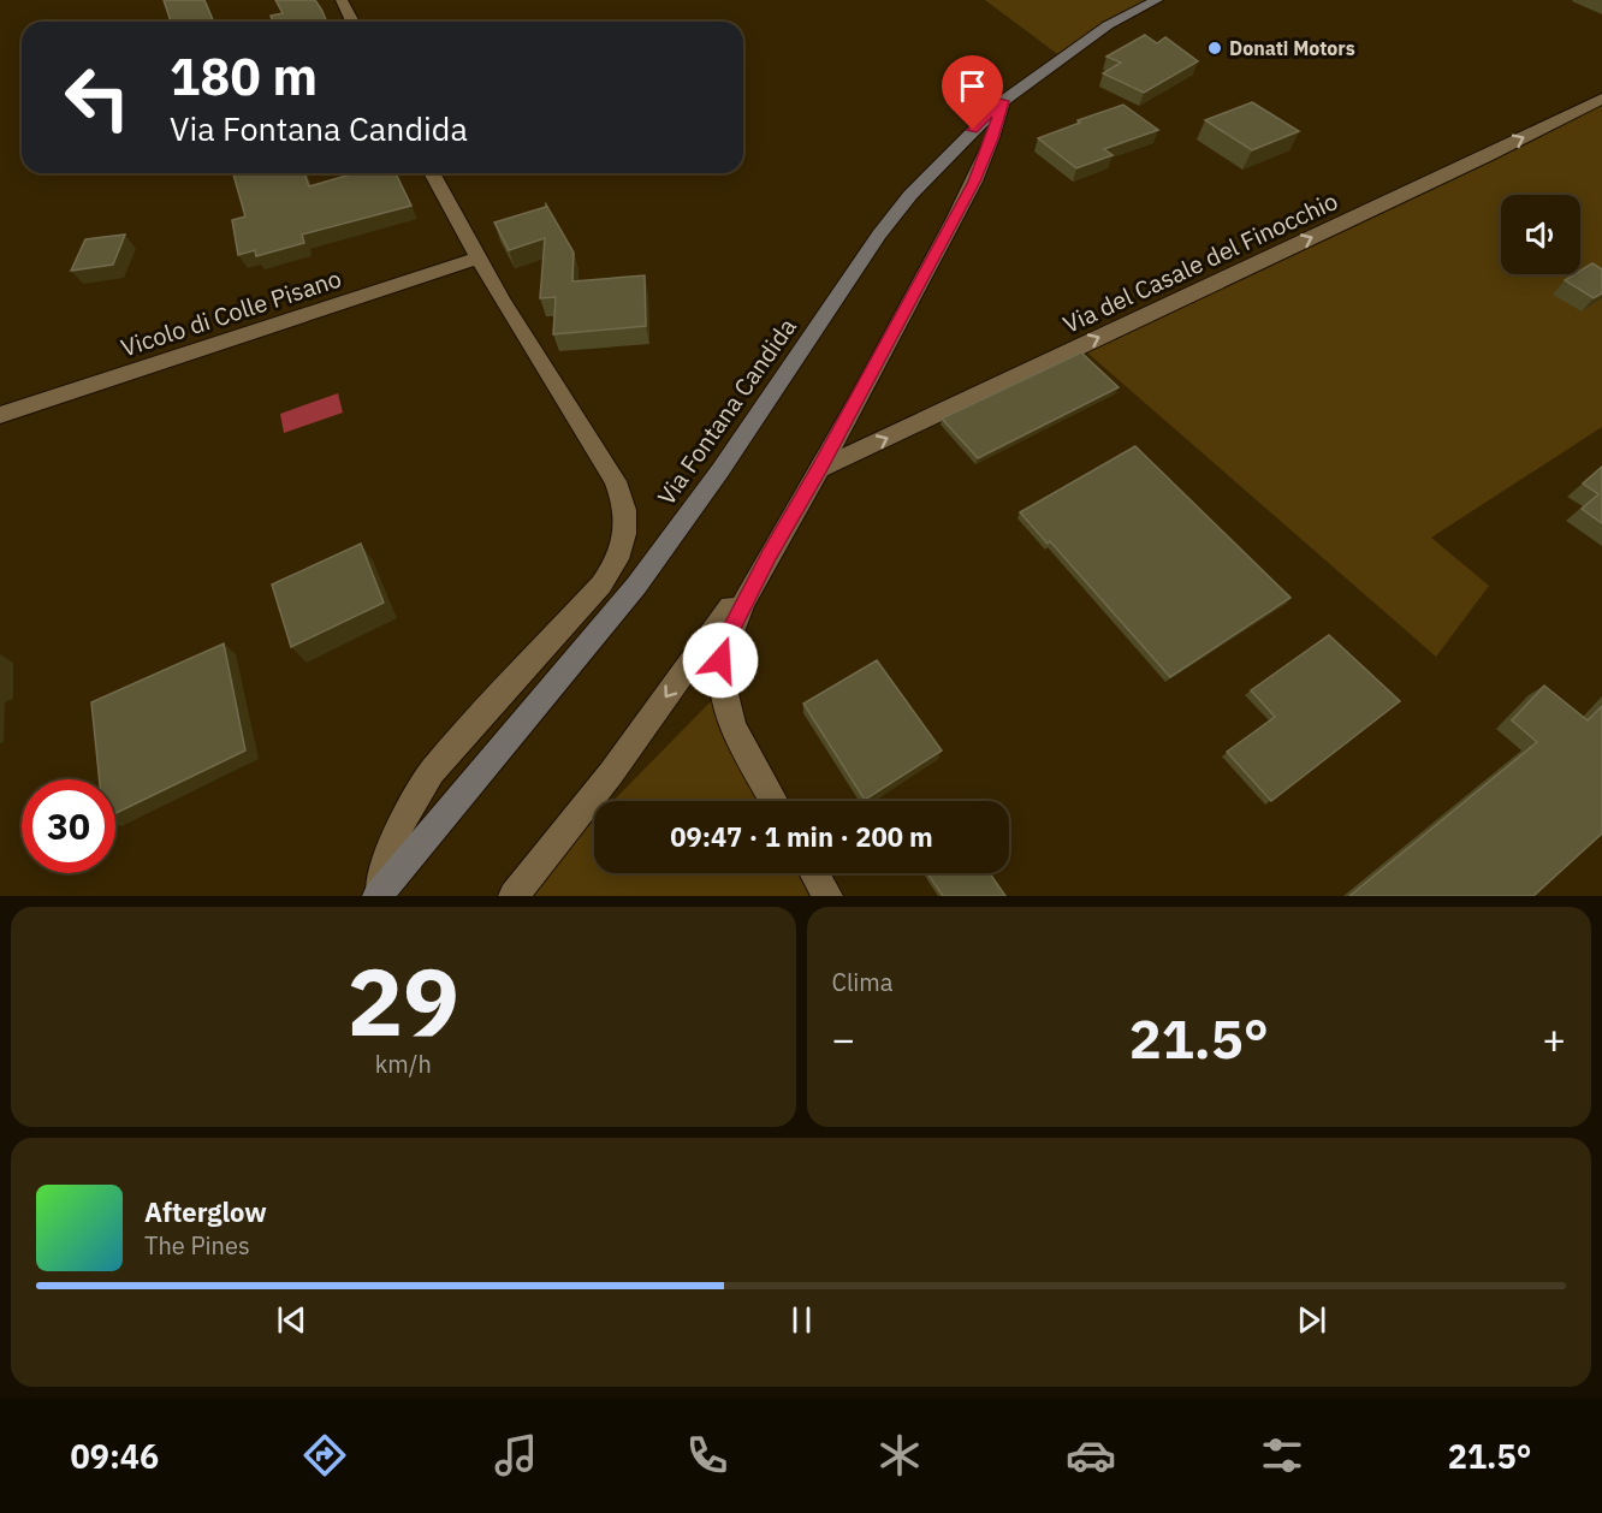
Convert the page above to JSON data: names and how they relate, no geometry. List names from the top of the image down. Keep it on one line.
{"streets":{"main road":["Via Fontana Candida"],"street":["Via del Casale del Finocchio","Vicolo di Colle Pisano"]},"one_way":["Via del Casale del Finocchio"],"places":["Donati Motors"],"page":{"turn":["180 m","Via Fontana Candida"],"limit":"30","trip":"09:47 · 1 min · 200 m","tile":[["29","km/h"],"Clima"],"heat":["−","21.5°","+"],"song":["Afterglow","The Pines"],"tabs":["09:46","21.5°"]}}
